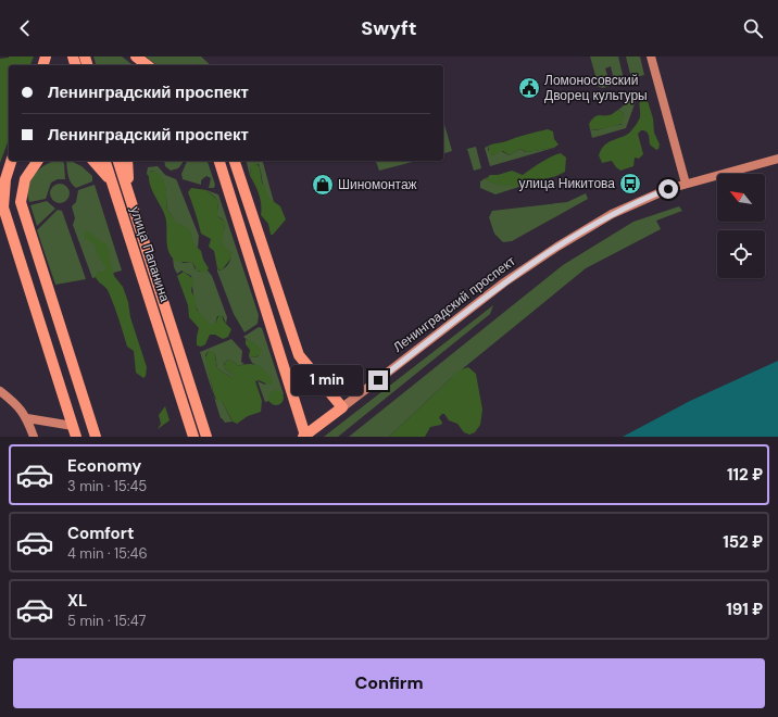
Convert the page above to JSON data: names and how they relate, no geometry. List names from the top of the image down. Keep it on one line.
{"streets":{"main road":["улица Папанина","Ленинградский проспект"]},"places":{"public building":["Ломоносовский Дворец культуры"],"bus stop":["улица Никитова"],"shop":["Шиномонтаж"]},"north":"top left","page":{"header":"Swyft","banner":["Ленинградский проспект","Ленинградский проспект"],"bubble":"1 min","list":[{"name":"Economy","note":"3 min · 15:45","value":"112 ₽"},{"name":"Comfort","note":"4 min · 15:46","value":"152 ₽"},{"name":"XL","note":"5 min · 15:47","value":"191 ₽"}],"buttons":"Confirm"}}
